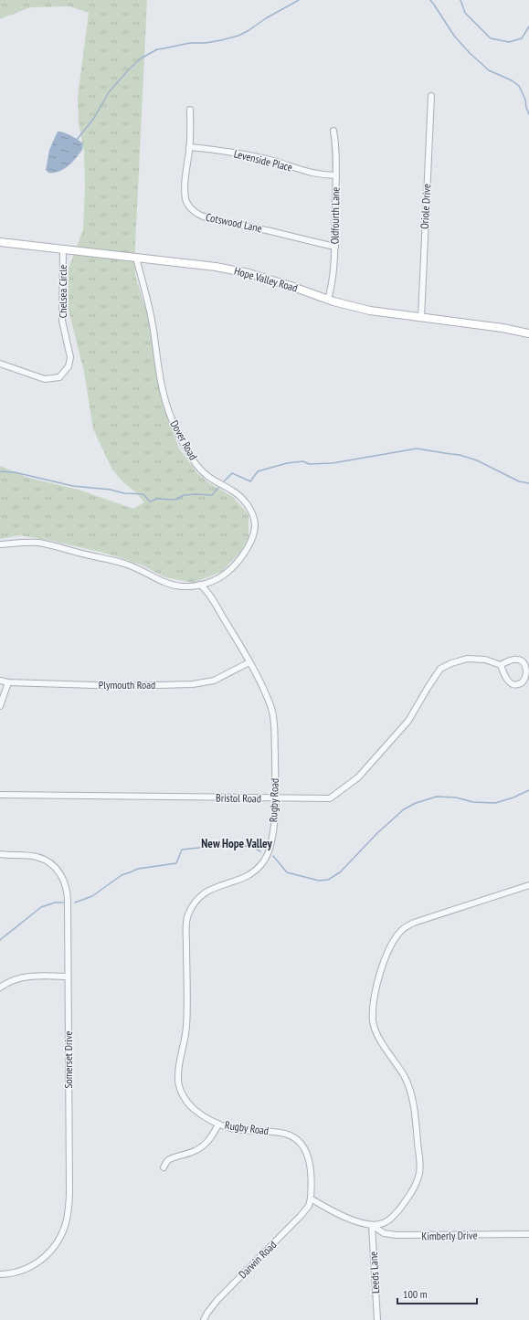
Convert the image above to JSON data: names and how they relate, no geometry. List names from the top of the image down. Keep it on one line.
{"streets":{"main road":["Hope Valley Road"],"street":["Levenside Place","Oriole Drive","Oldfourth Lane","Cotswood Lane","Chelsea Circle","Dover Road","Plymouth Road","Bristol Road","Rugby Road","Somerset Drive","Kimberly Drive","Darwin Road","Leeds Lane"]},"crossings":[["Levenside Place","Oldfourth Lane"],["Levenside Place","Cotswood Lane"],["Oriole Drive","Hope Valley Road"],["Oldfourth Lane","Cotswood Lane"],["Oldfourth Lane","Hope Valley Road"],["Hope Valley Road","Chelsea Circle"],["Hope Valley Road","Dover Road"],["Dover Road","Rugby Road"],["Plymouth Road","Rugby Road"],["Bristol Road","Rugby Road"],["Rugby Road","Darwin Road"],["Kimberly Drive","Leeds Lane"]],"districts":["New Hope Valley"],"scale_bar":"100 m"}
